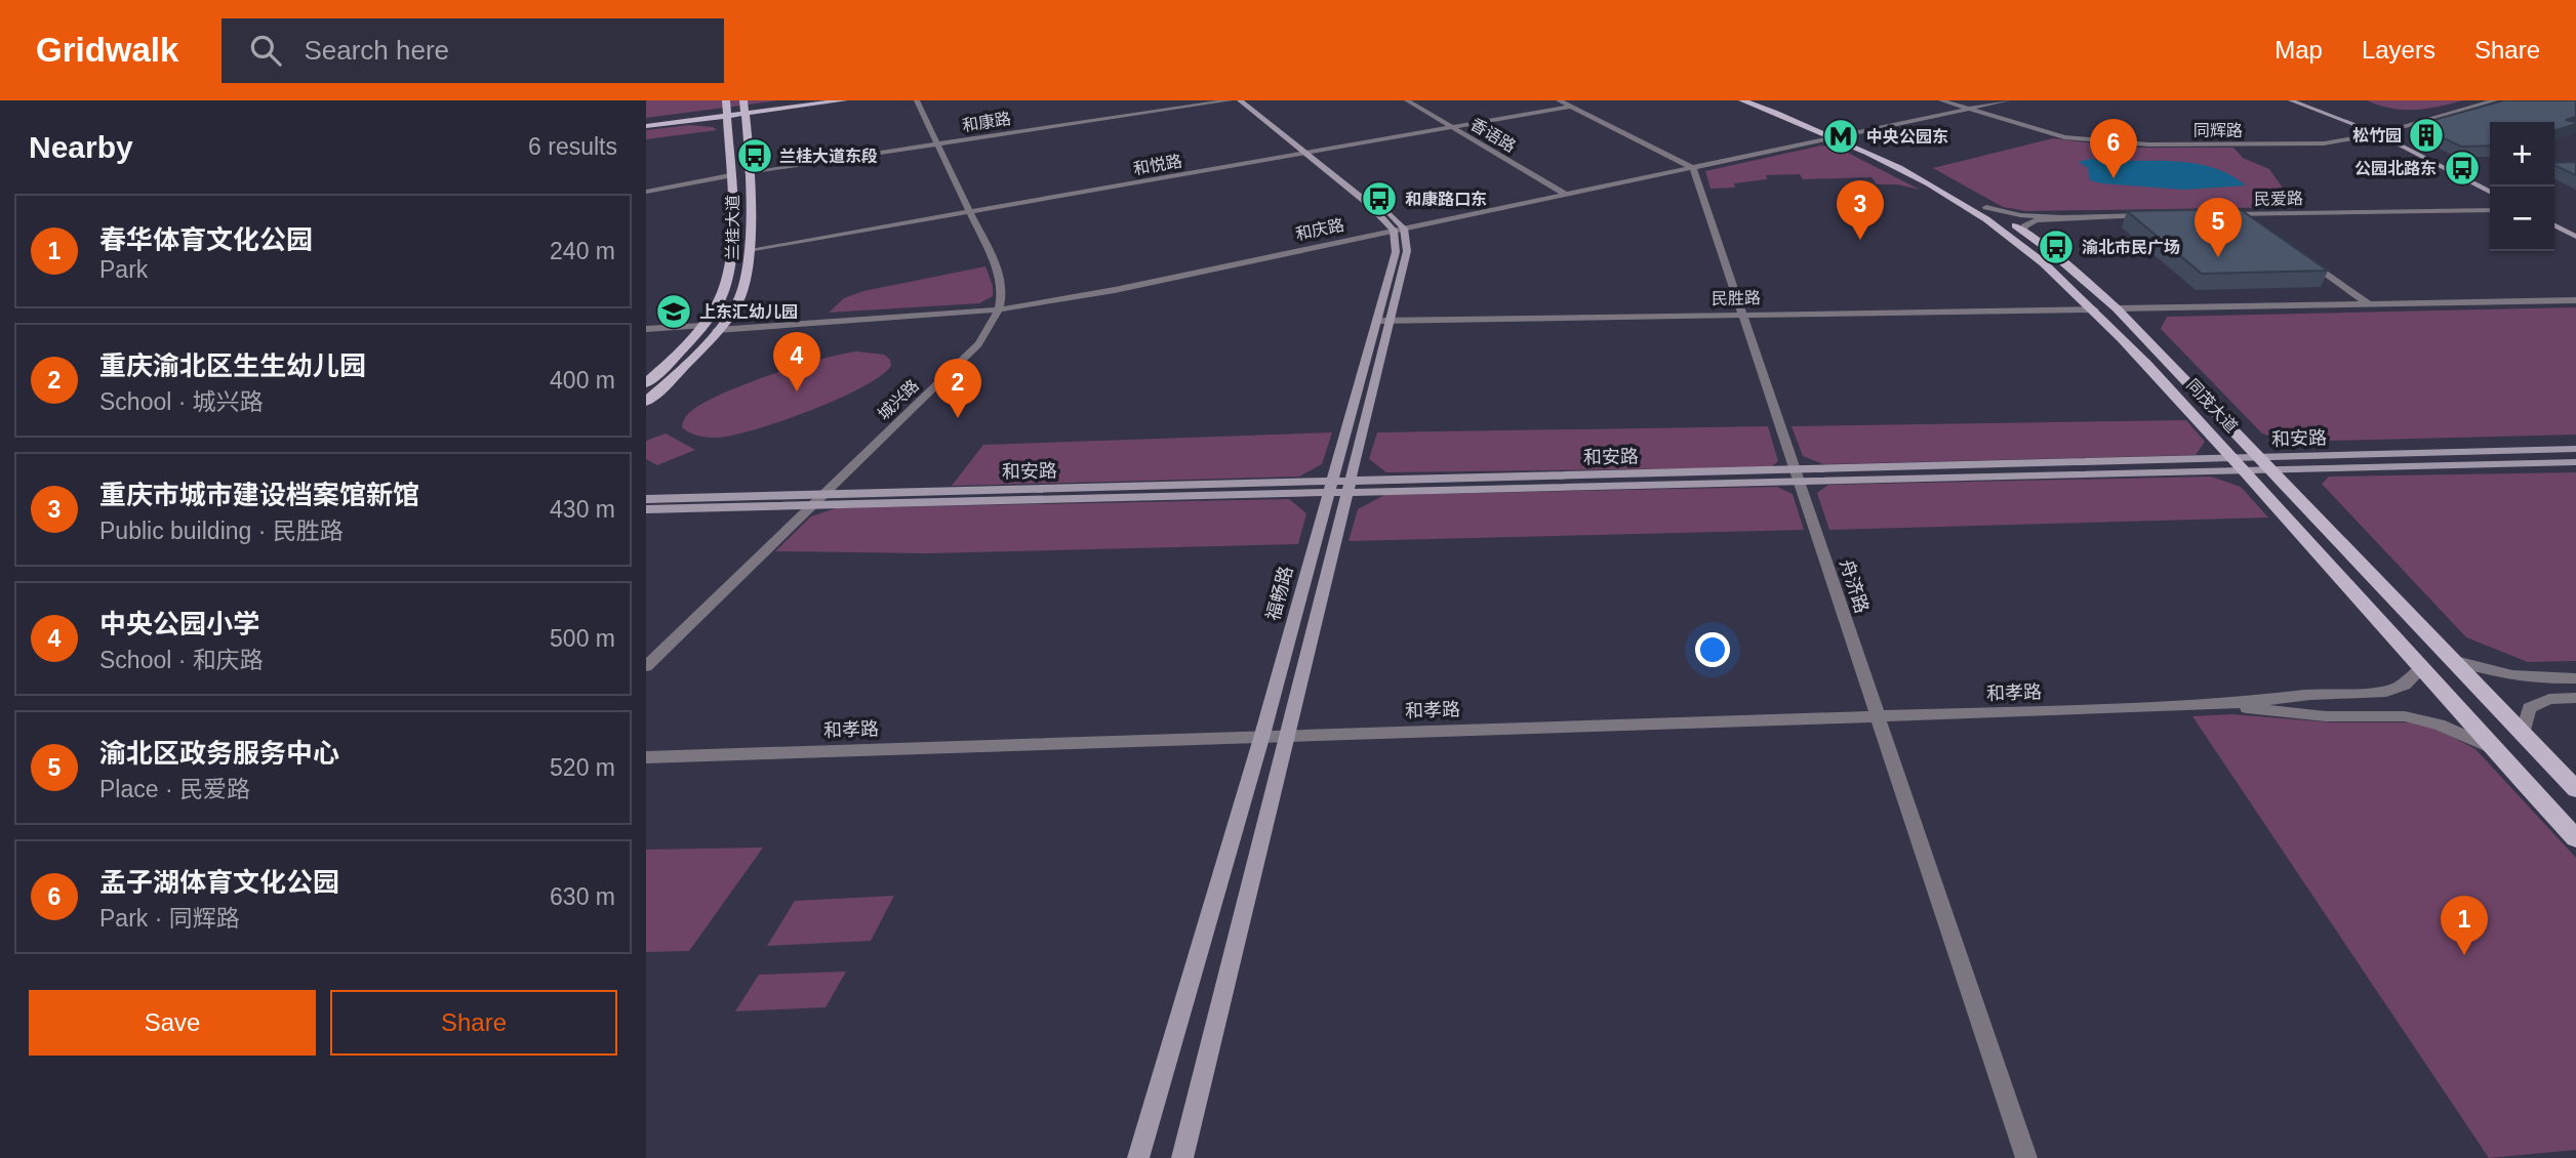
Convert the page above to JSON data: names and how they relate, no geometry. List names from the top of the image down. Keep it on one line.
{"streets":{"main road":["兰桂大道","同茂大道","和安路","福畅路"],"street":["和康路","同辉路","香语路","和悦路","民爱路","和庆路","民胜路","城兴路","舟济路","和孝路"]},"crossings":[["和康路","兰桂大道"],["同辉路","和庆路"],["香语路","和悦路"],["香语路","和庆路"],["和悦路","兰桂大道"],["兰桂大道","和庆路"],["和庆路","城兴路"],["和庆路","同茂大道"],["和庆路","舟济路"],["和庆路","福畅路"],["民胜路","同茂大道"],["民胜路","舟济路"],["民胜路","福畅路"],["城兴路","和安路"],["同茂大道","和安路"],["和安路","舟济路"],["和安路","福畅路"],["舟济路","和孝路"],["福畅路","和孝路"]],"places":{"building":["松竹园"],"metro station":["中央公园东"],"bus stop":["兰桂大道东段","公园北路东","和康路口东","渝北市民广场"],"school or university":["上东汇幼儿园"]},"page":{"header":"Gridwalk","search":"Search here","nav":["Map","Layers","Share"],"heading":["Nearby","6 results"],"pins":["6","3","5","4","2","1"],"map_buttons":["+","−"],"list":[{"mark":"1","name":"春华体育文化公园","note":"Park","value":"240 m"},{"mark":"2","name":"重庆渝北区生生幼儿园","note":"School · 城兴路","value":"400 m"},{"mark":"3","name":"重庆市城市建设档案馆新馆","note":"Public building · 民胜路","value":"430 m"},{"mark":"4","name":"中央公园小学","note":"School · 和庆路","value":"500 m"},{"mark":"5","name":"渝北区政务服务中心","note":"Place · 民爱路","value":"520 m"},{"mark":"6","name":"孟子湖体育文化公园","note":"Park · 同辉路","value":"630 m"}],"buttons":["Save","Share"]}}
